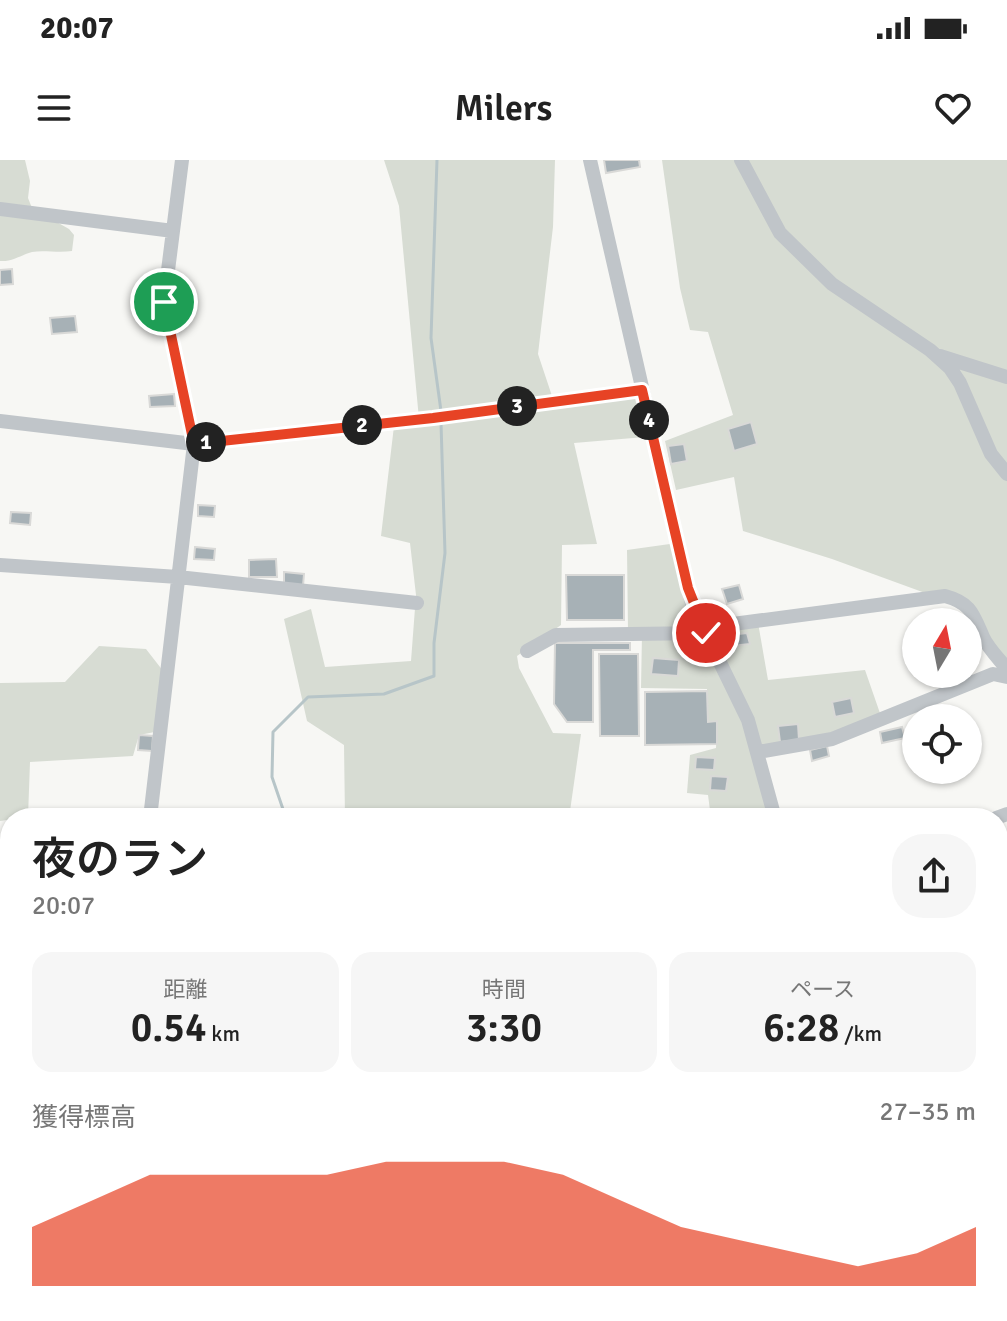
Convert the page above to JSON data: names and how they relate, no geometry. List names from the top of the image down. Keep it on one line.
{"north":"top","page":{"status":"20:07","header":"Milers","pins":["3","4","2","1"],"heading":["夜のラン","20:07"],"stats":[["距離","0.54 km"],["時間","3:30"],["ペース","6:28 /km"]],"chart":["獲得標高","27–35 m"]}}
